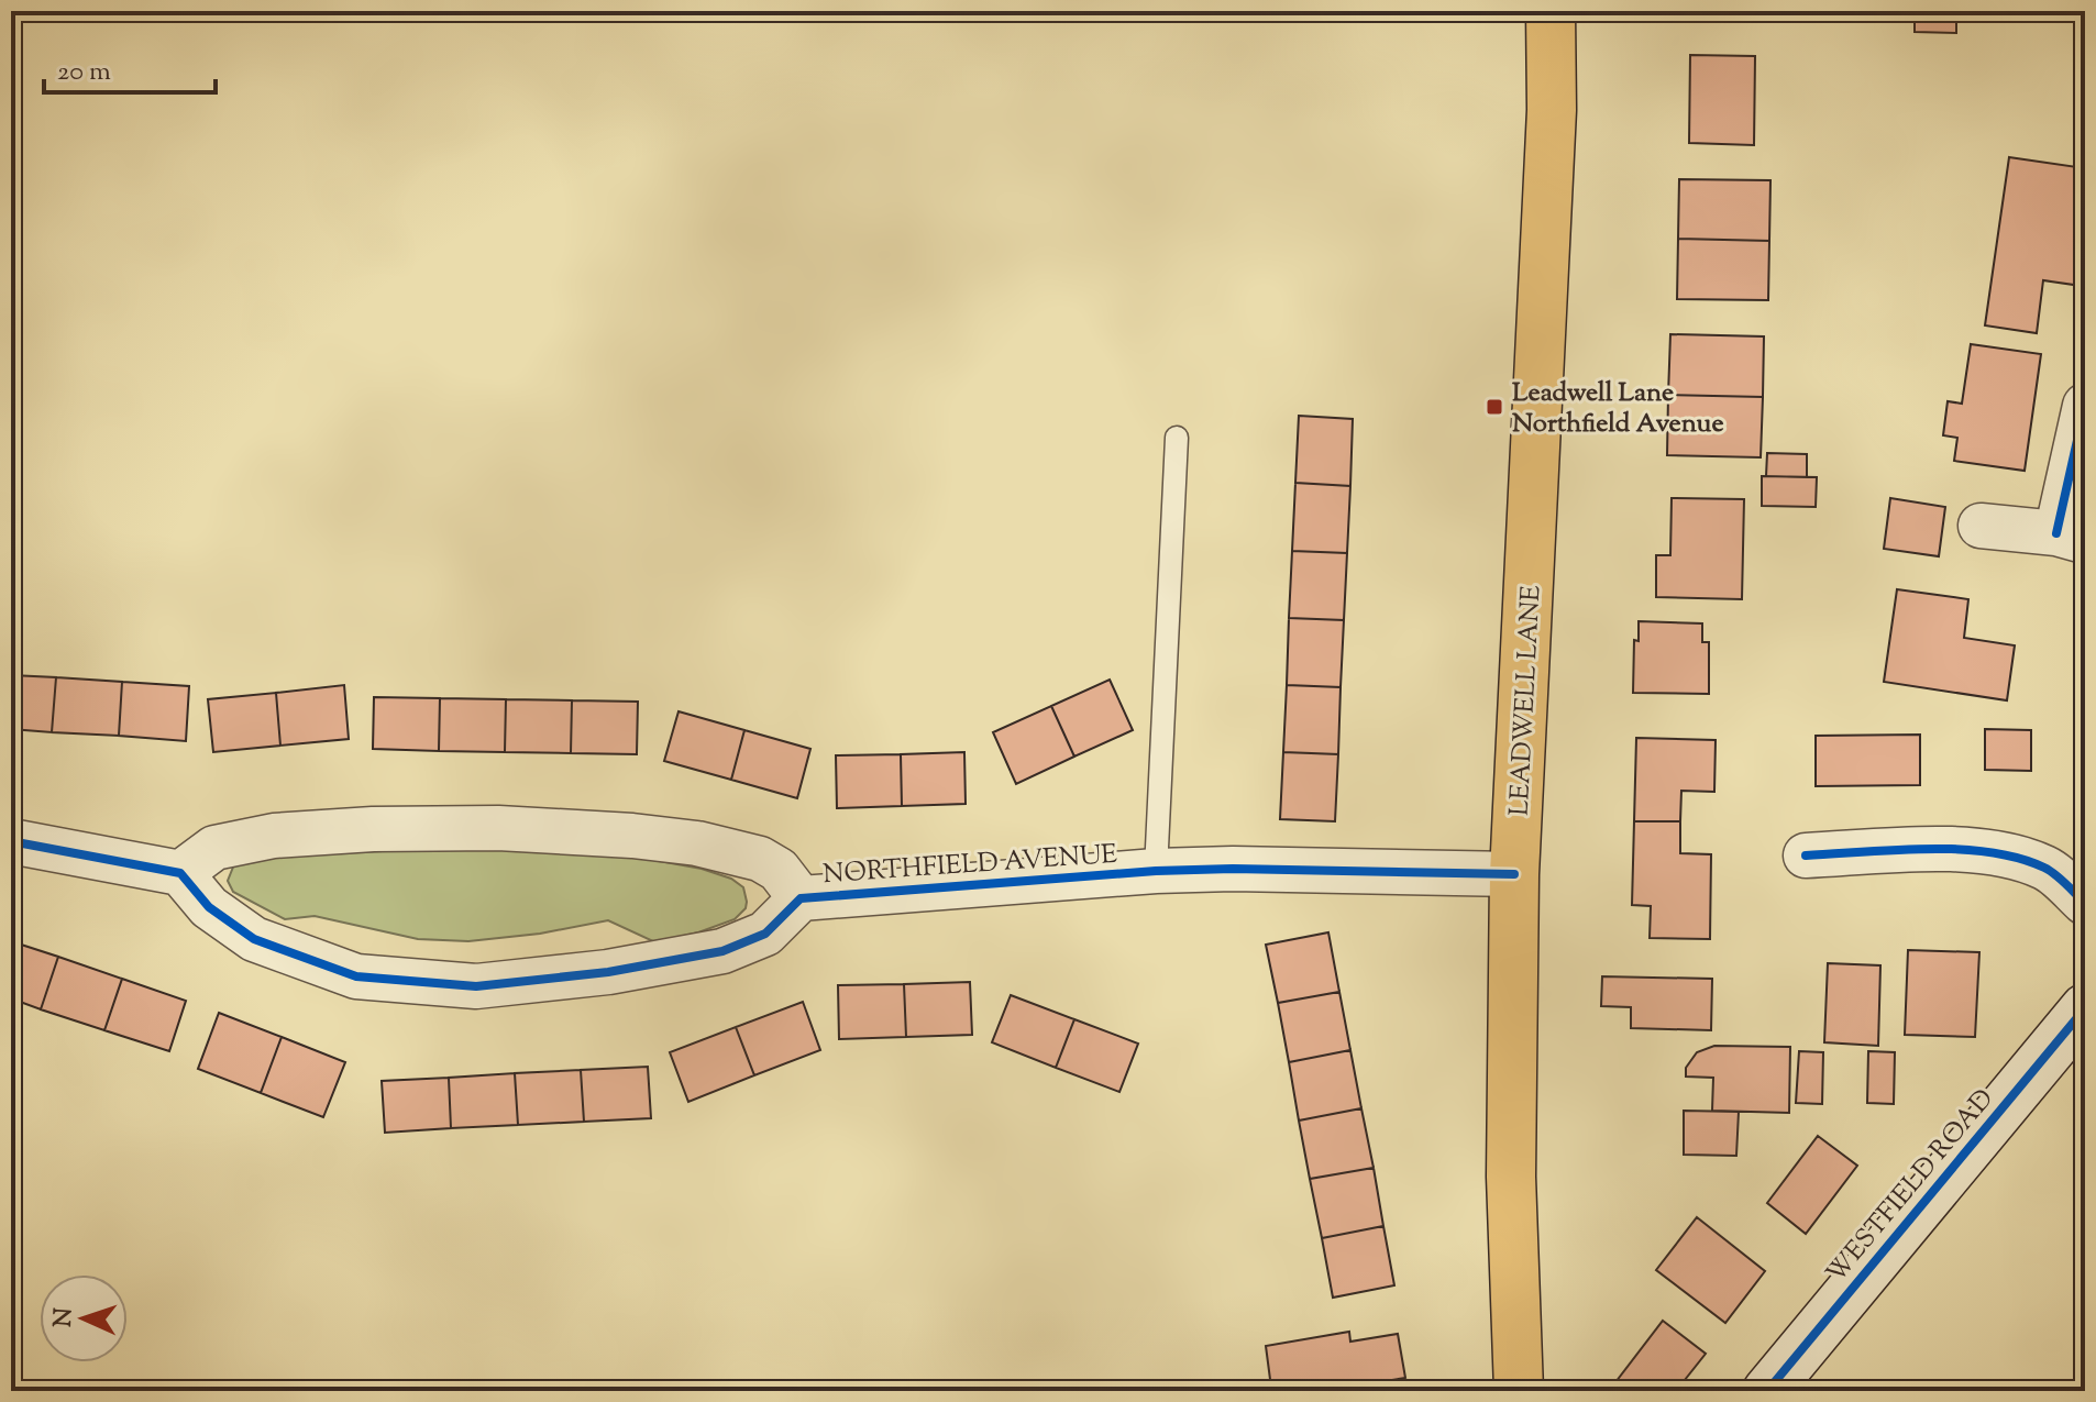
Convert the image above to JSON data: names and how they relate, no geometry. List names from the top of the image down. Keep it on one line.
{"streets":{"main road":["LEADWELL LANE"],"street":["NORTHFIELD AVENUE","WESTFIELD ROAD"]},"crossings":[["LEADWELL LANE","NORTHFIELD AVENUE"]],"places":{"transit":["Leadwell Lane Northfield Avenue"]},"scale_bar":"20 m","north":"left"}
